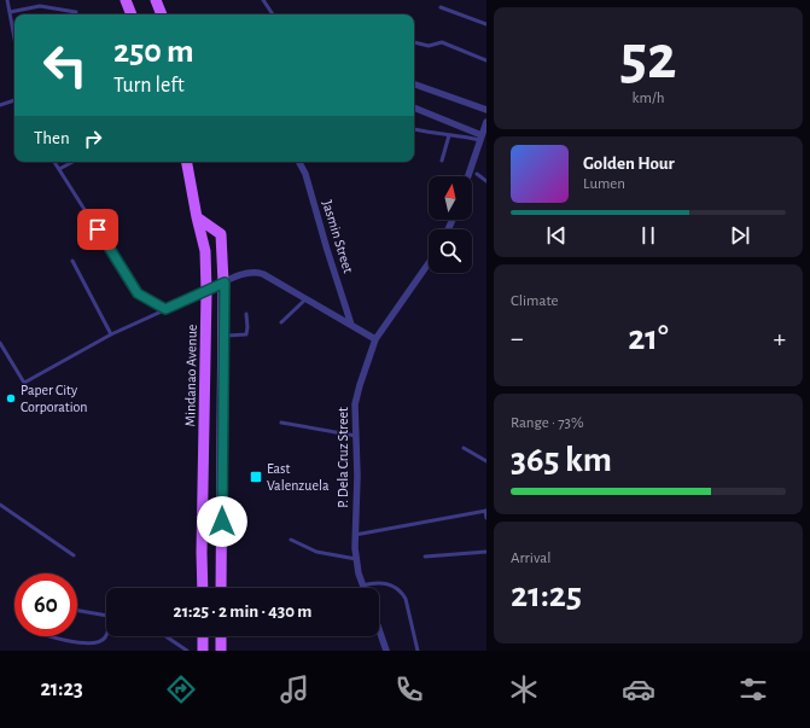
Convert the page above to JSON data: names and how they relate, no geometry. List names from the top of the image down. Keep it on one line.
{"streets":{"main road":["Mindanao Avenue"],"street":["Jasmin Street","P. Dela Cruz Street"]},"places":{"other":["Paper City Corporation"],"transit":["East Valenzuela"]},"north":"top","page":{"tile":[["52","km/h"],"Climate",["Range · 73%","365 km"],["Arrival","21:25"]],"turn":["250 m","Turn left"],"then":"Then","song":["Golden Hour","Lumen"],"heat":["−","21°","+"],"limit":"60","trip":"21:25 · 2 min · 430 m","tabs":"21:23"}}
